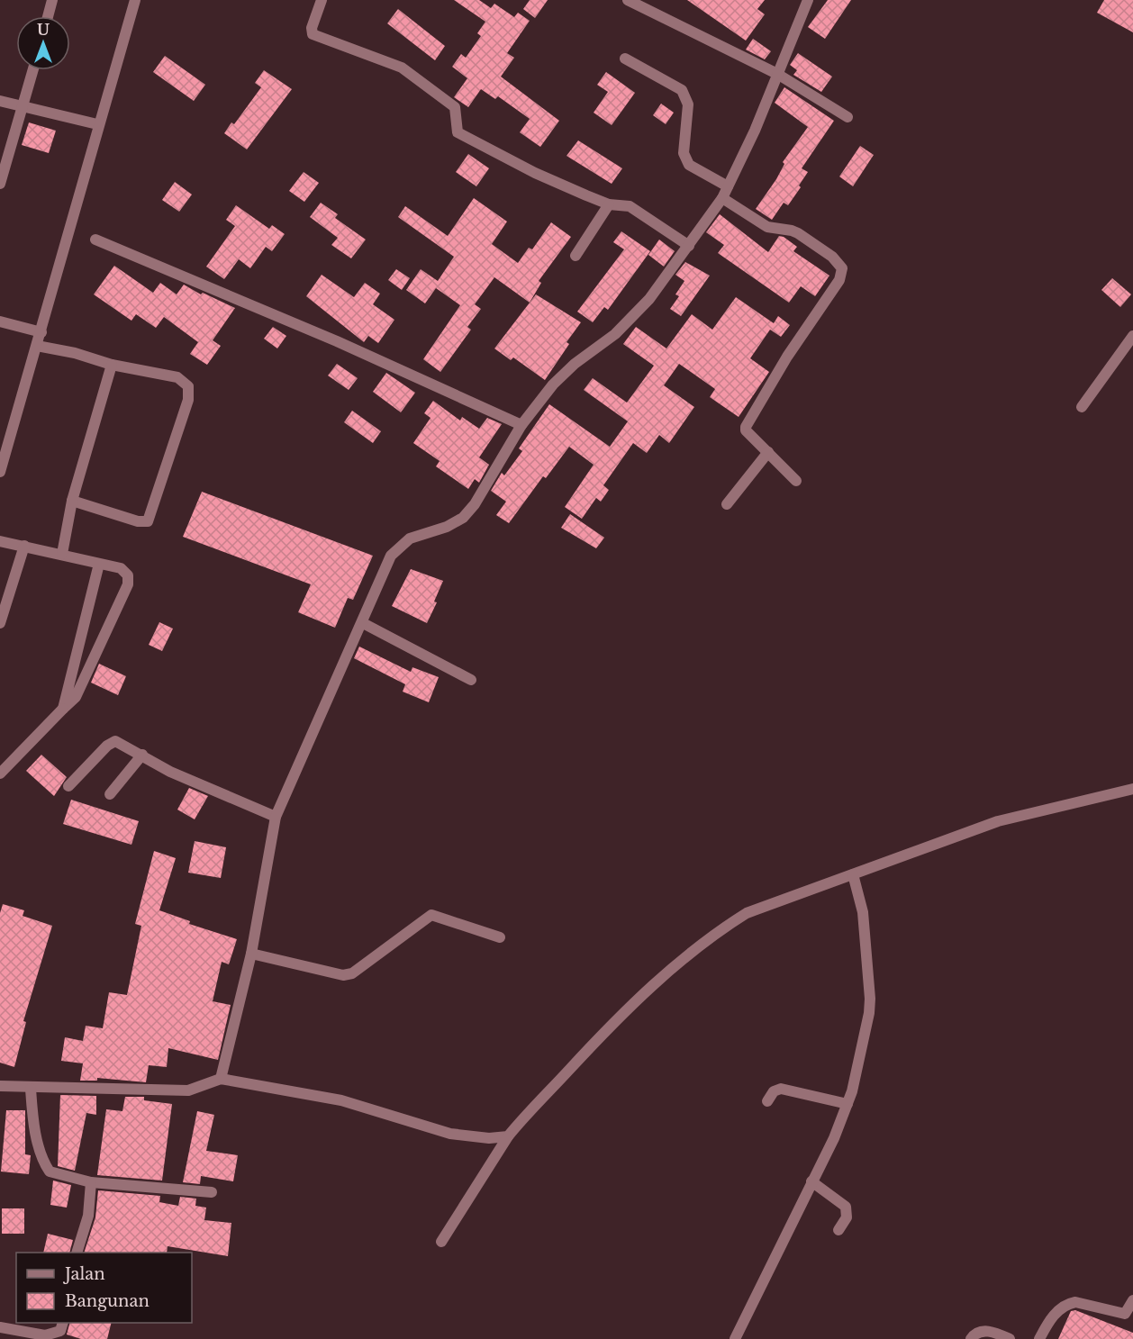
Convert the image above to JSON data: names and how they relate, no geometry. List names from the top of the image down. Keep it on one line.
{"legend":["Jalan","Bangunan"],"north":"top"}
